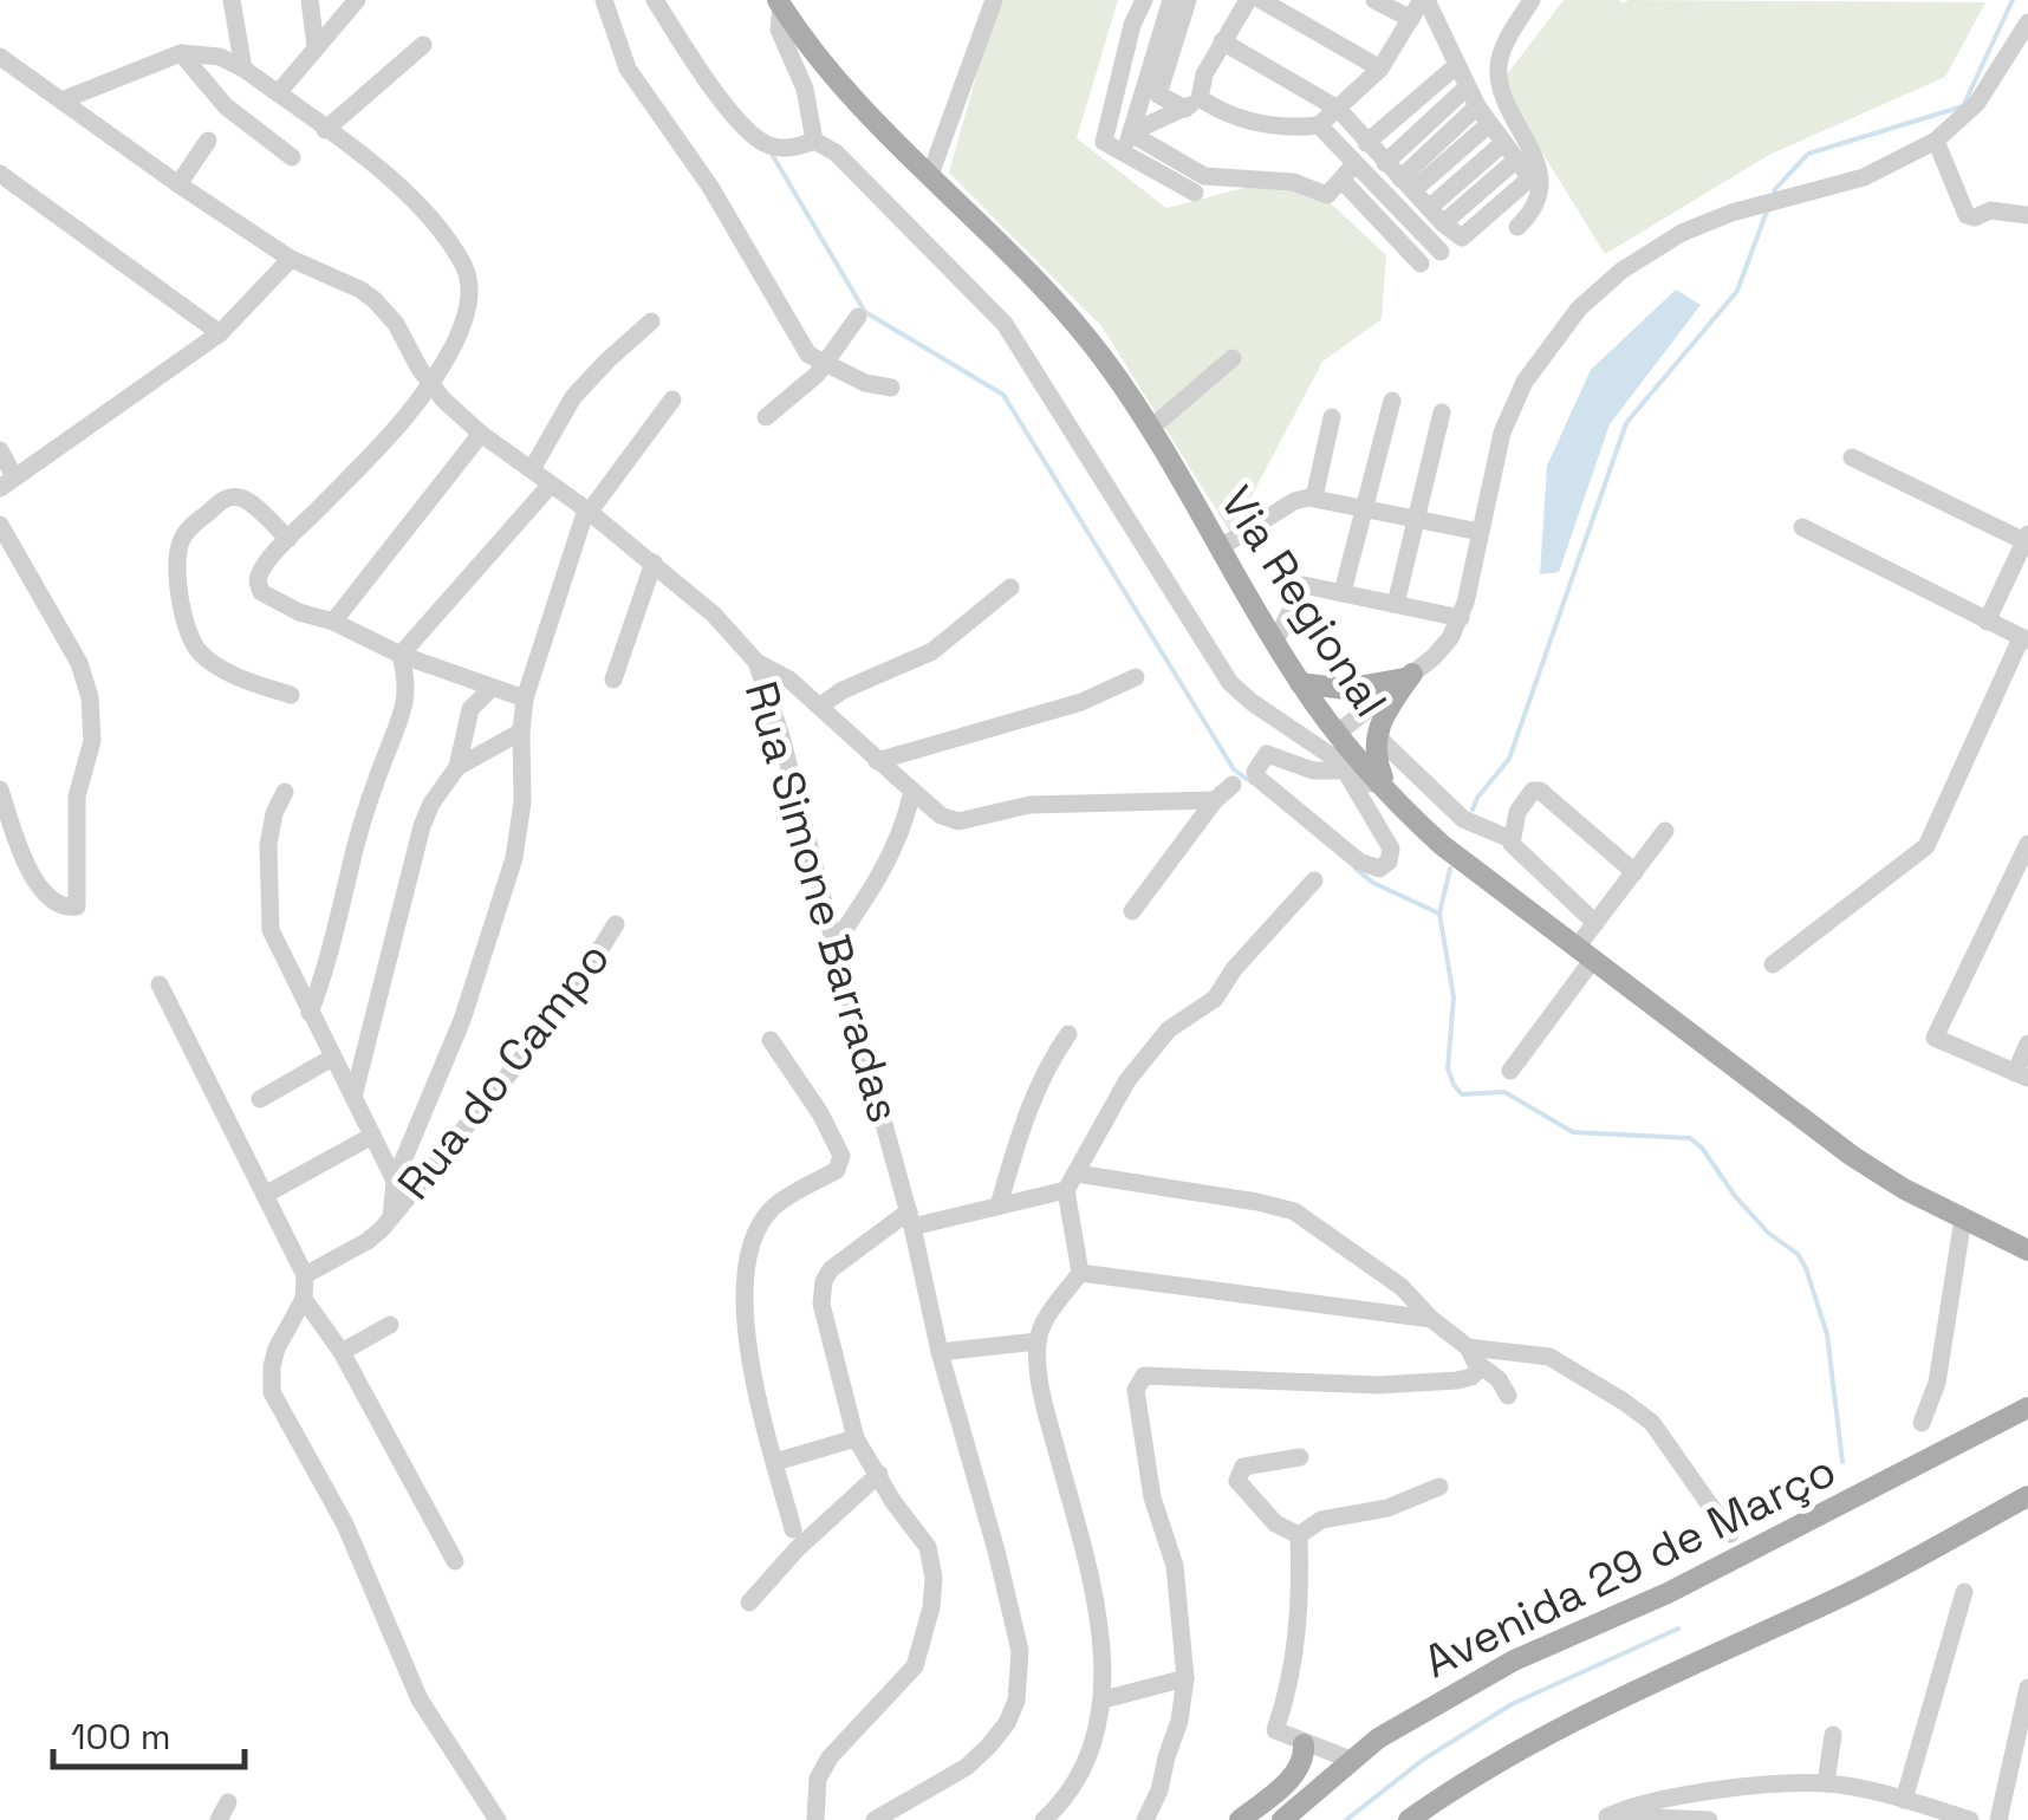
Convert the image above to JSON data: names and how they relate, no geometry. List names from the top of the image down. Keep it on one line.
{"streets":{"main road":["Via Regional","Avenida 29 de Março"],"street":["Rua Simone Barradas","Rua do Campo"]},"scale_bar":"100 m"}
